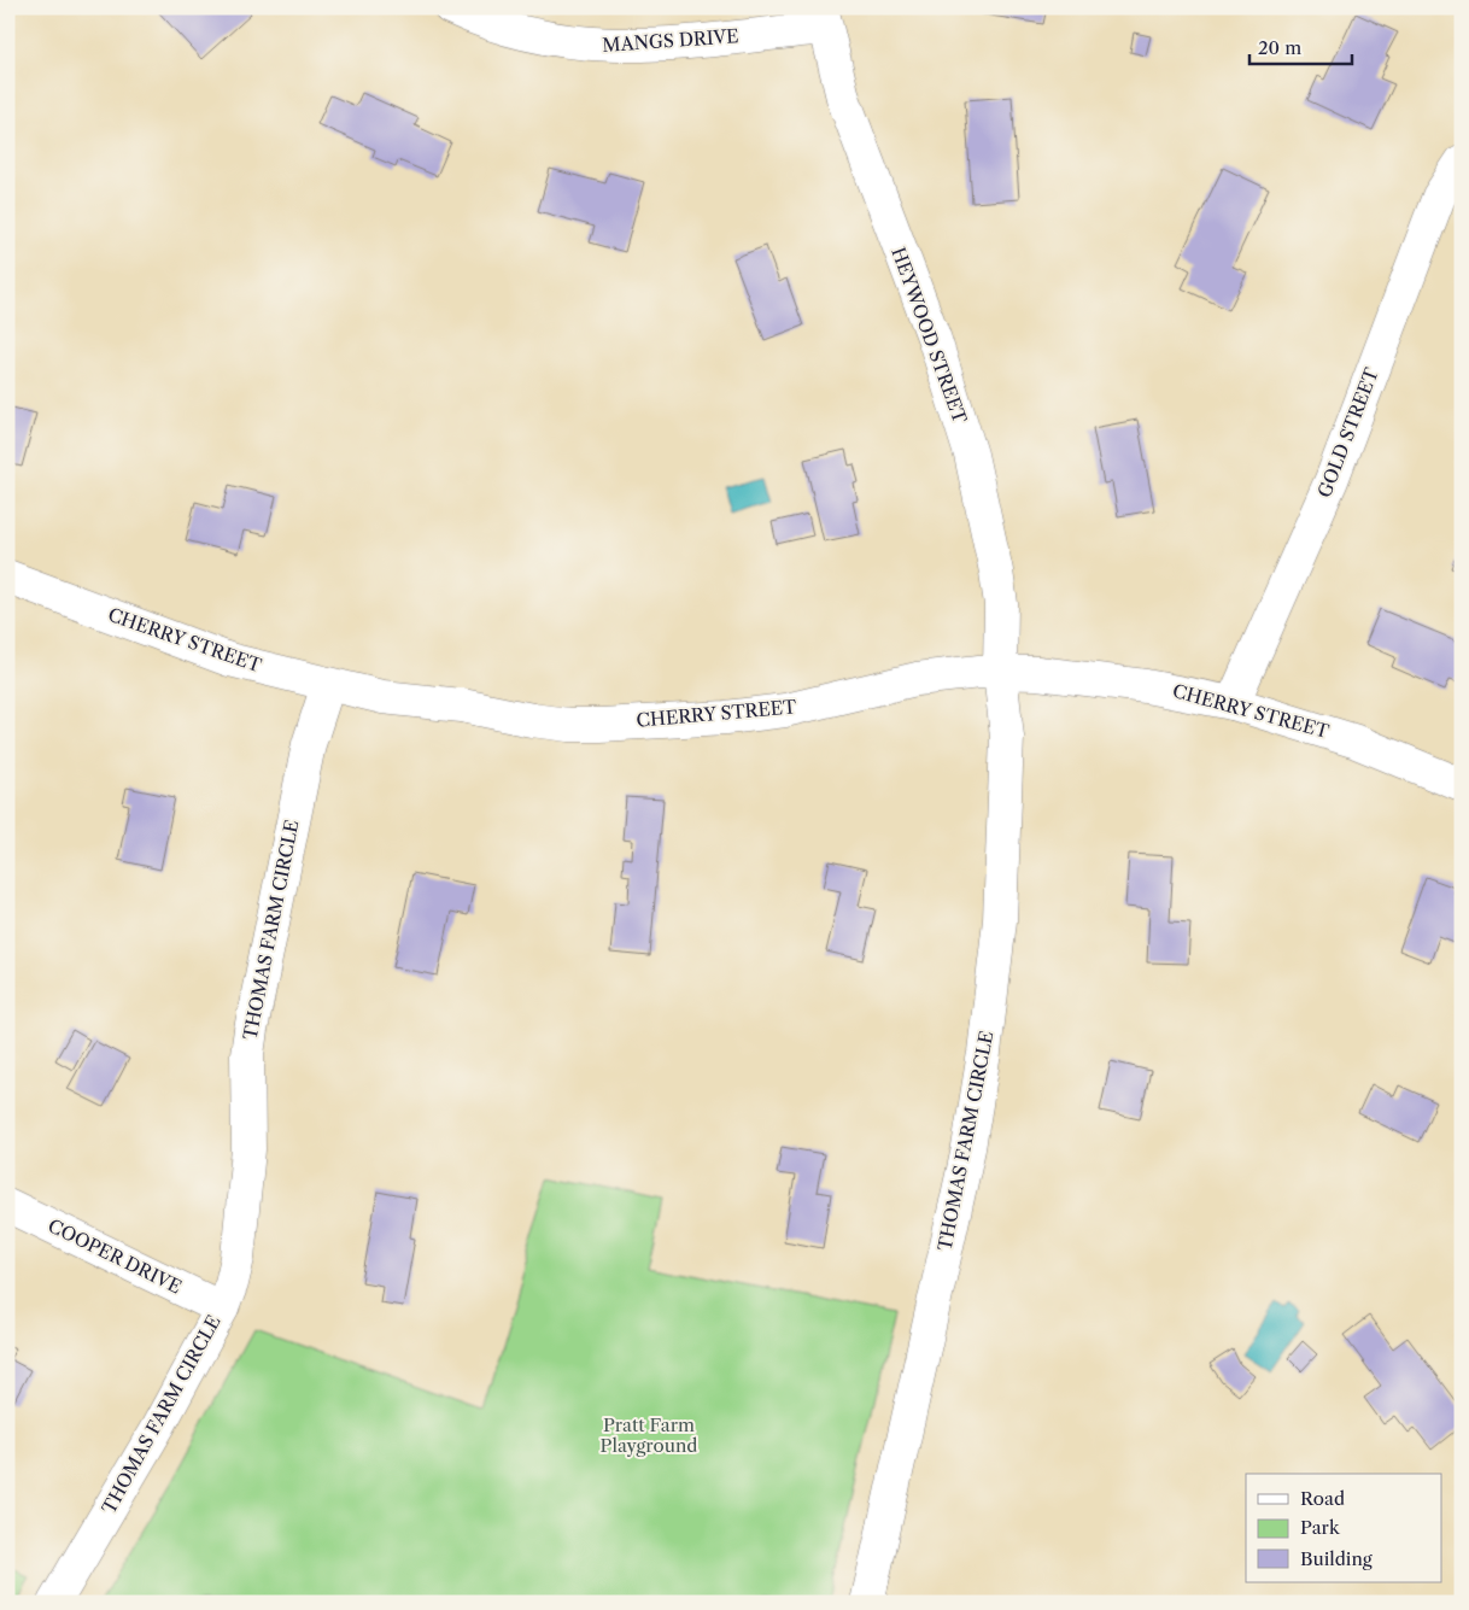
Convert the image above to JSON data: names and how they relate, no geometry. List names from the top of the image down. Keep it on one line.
{"streets":{"street":["MANGS DRIVE","HEYWOOD STREET","GOLD STREET","CHERRY STREET","THOMAS FARM CIRCLE","COOPER DRIVE"]},"crossings":[["MANGS DRIVE","HEYWOOD STREET"],["HEYWOOD STREET","CHERRY STREET"],["HEYWOOD STREET","THOMAS FARM CIRCLE"],["GOLD STREET","CHERRY STREET"],["CHERRY STREET","THOMAS FARM CIRCLE"],["THOMAS FARM CIRCLE","COOPER DRIVE"]],"parks":["Pratt Farm Playground"],"legend":["Road","Park","Building"],"scale_bar":"20 m"}
